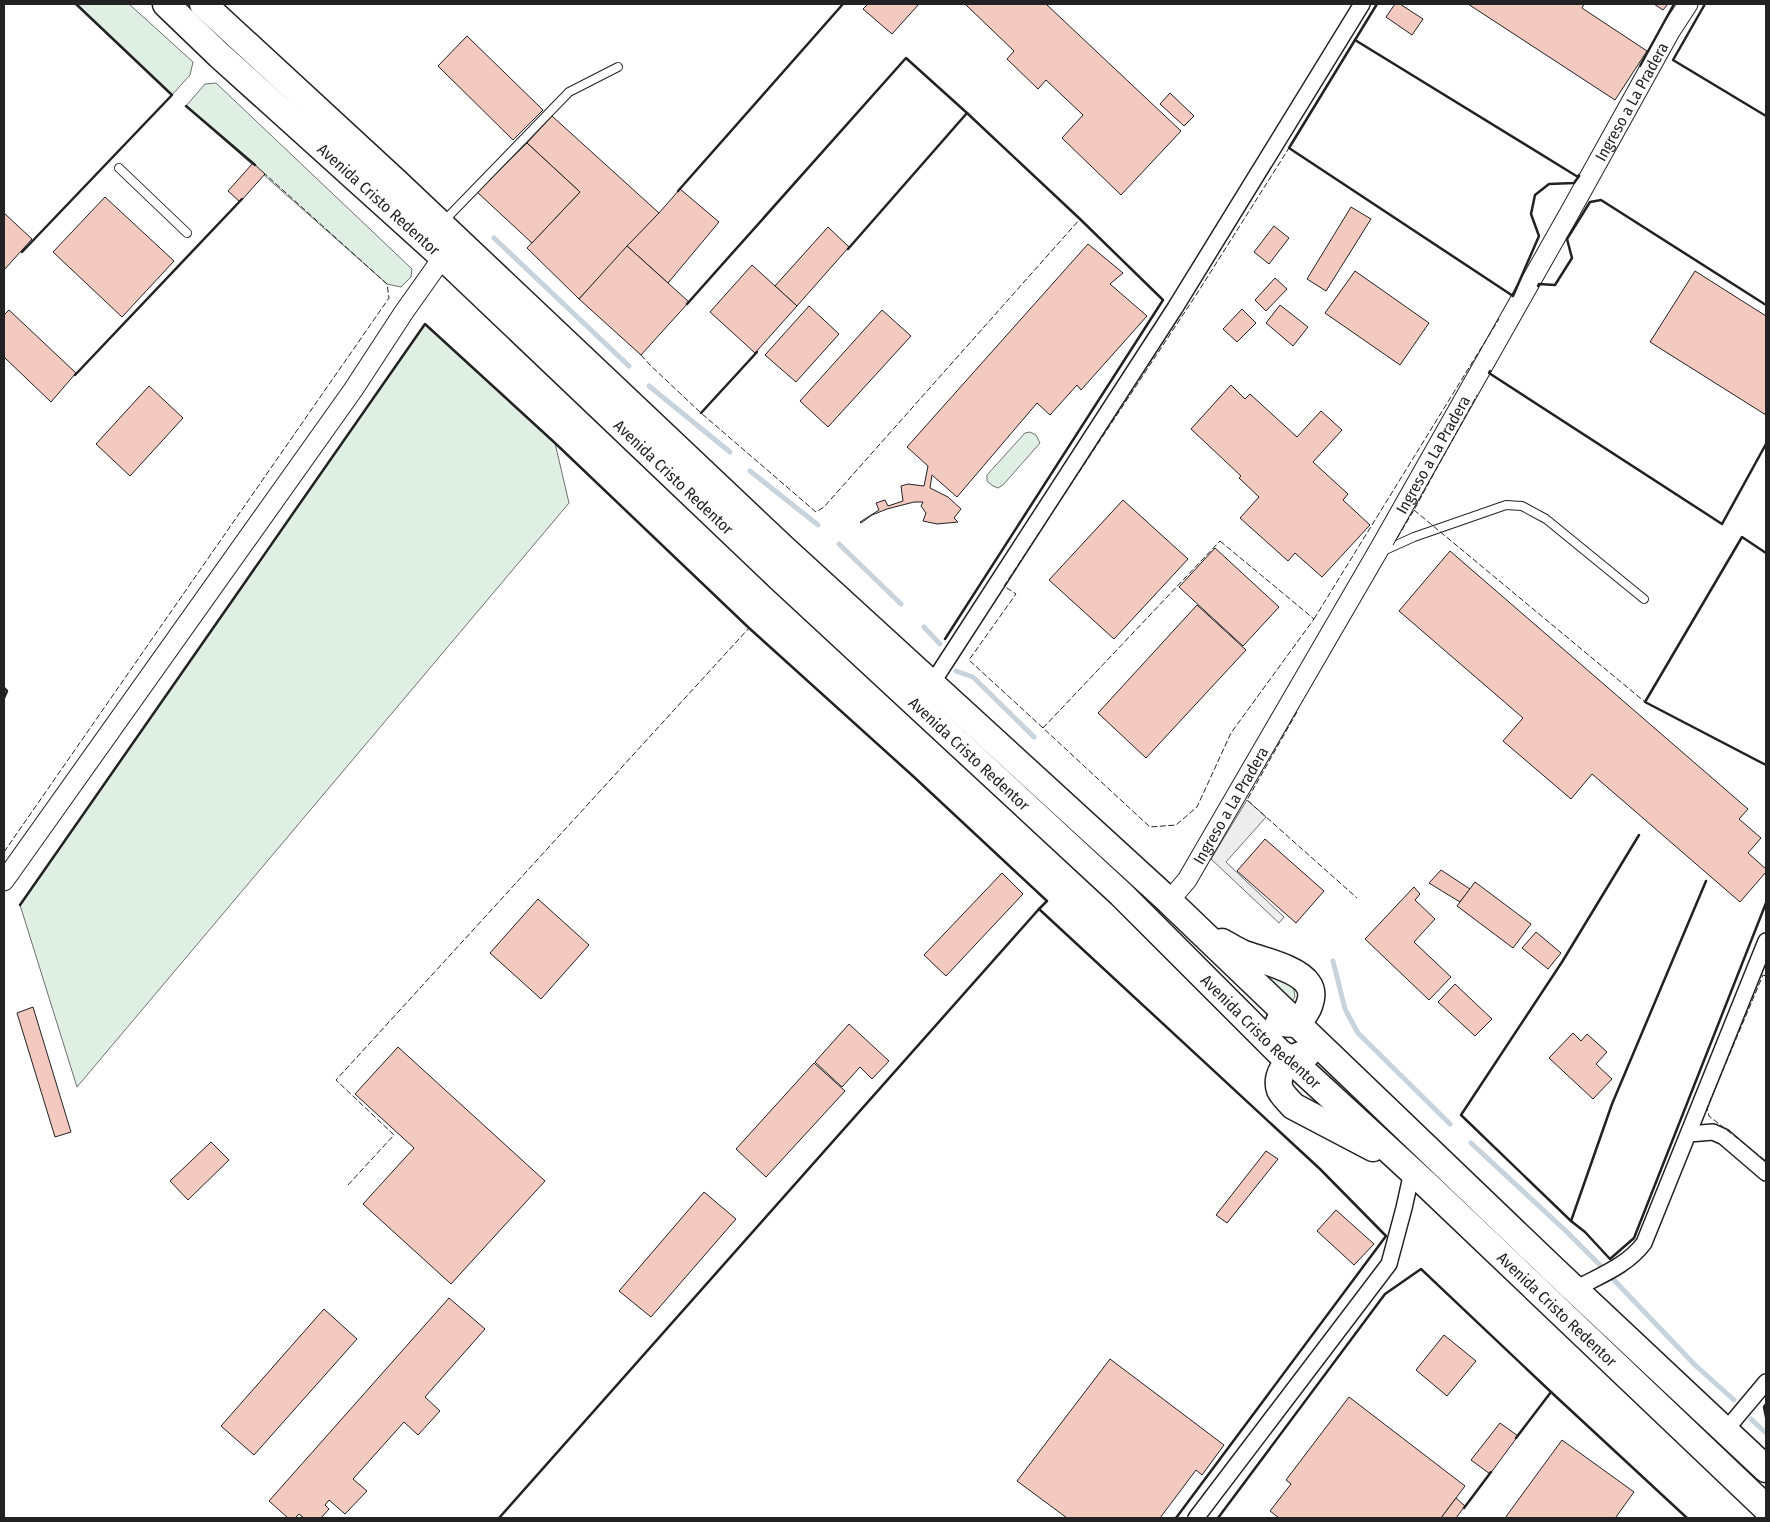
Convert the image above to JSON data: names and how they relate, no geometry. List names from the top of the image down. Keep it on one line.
{"streets":{"highway":["Avenida Cristo Redentor"],"street":["Ingreso a La Pradera"]},"crossings":[["Ingreso a La Pradera","Avenida Cristo Redentor"]]}
